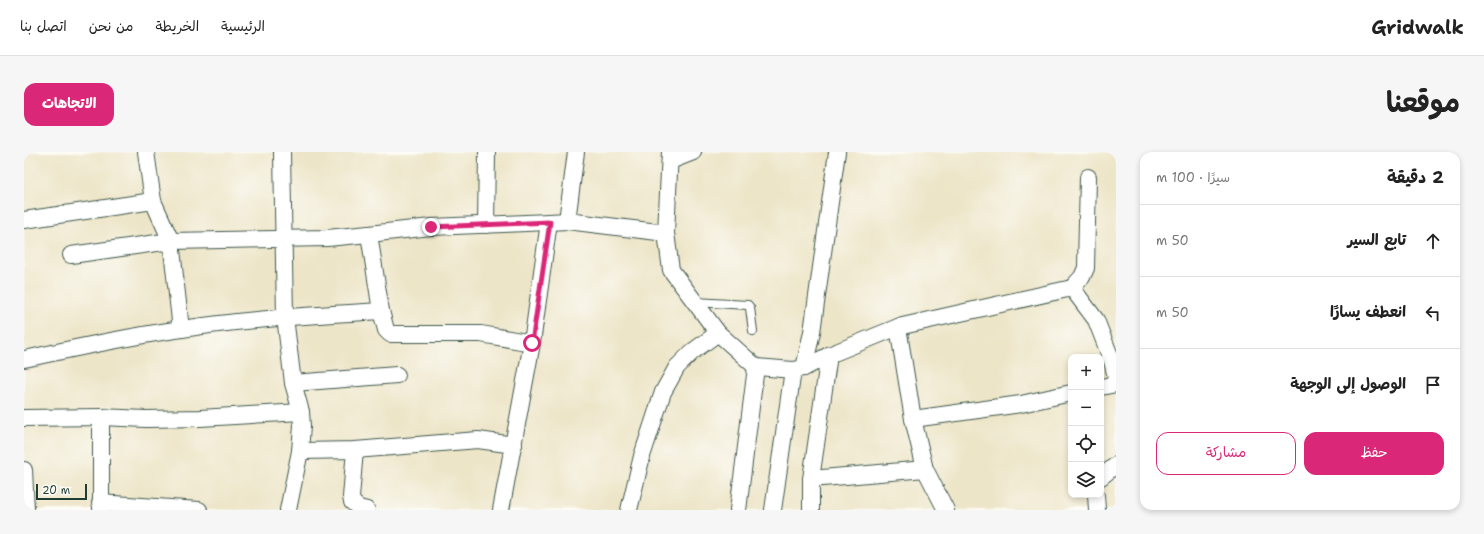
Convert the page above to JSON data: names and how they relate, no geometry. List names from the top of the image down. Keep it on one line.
{"scale_bar":"20 m","page":{"header":"Gridwalk","nav":["الرئيسية","الخريطة","من نحن","اتصل بنا"],"title":"موقعنا","buttons":["الاتجاهات",["حفظ","مشاركة"]],"heading":["2 دقيقة","سيرًا · 100 m"],"list":[["تابع السير","50 m"],["انعطف يسارًا","50 m"],"الوصول إلى الوجهة"],"map_buttons":["+","−"],"scale":"20 m"}}
